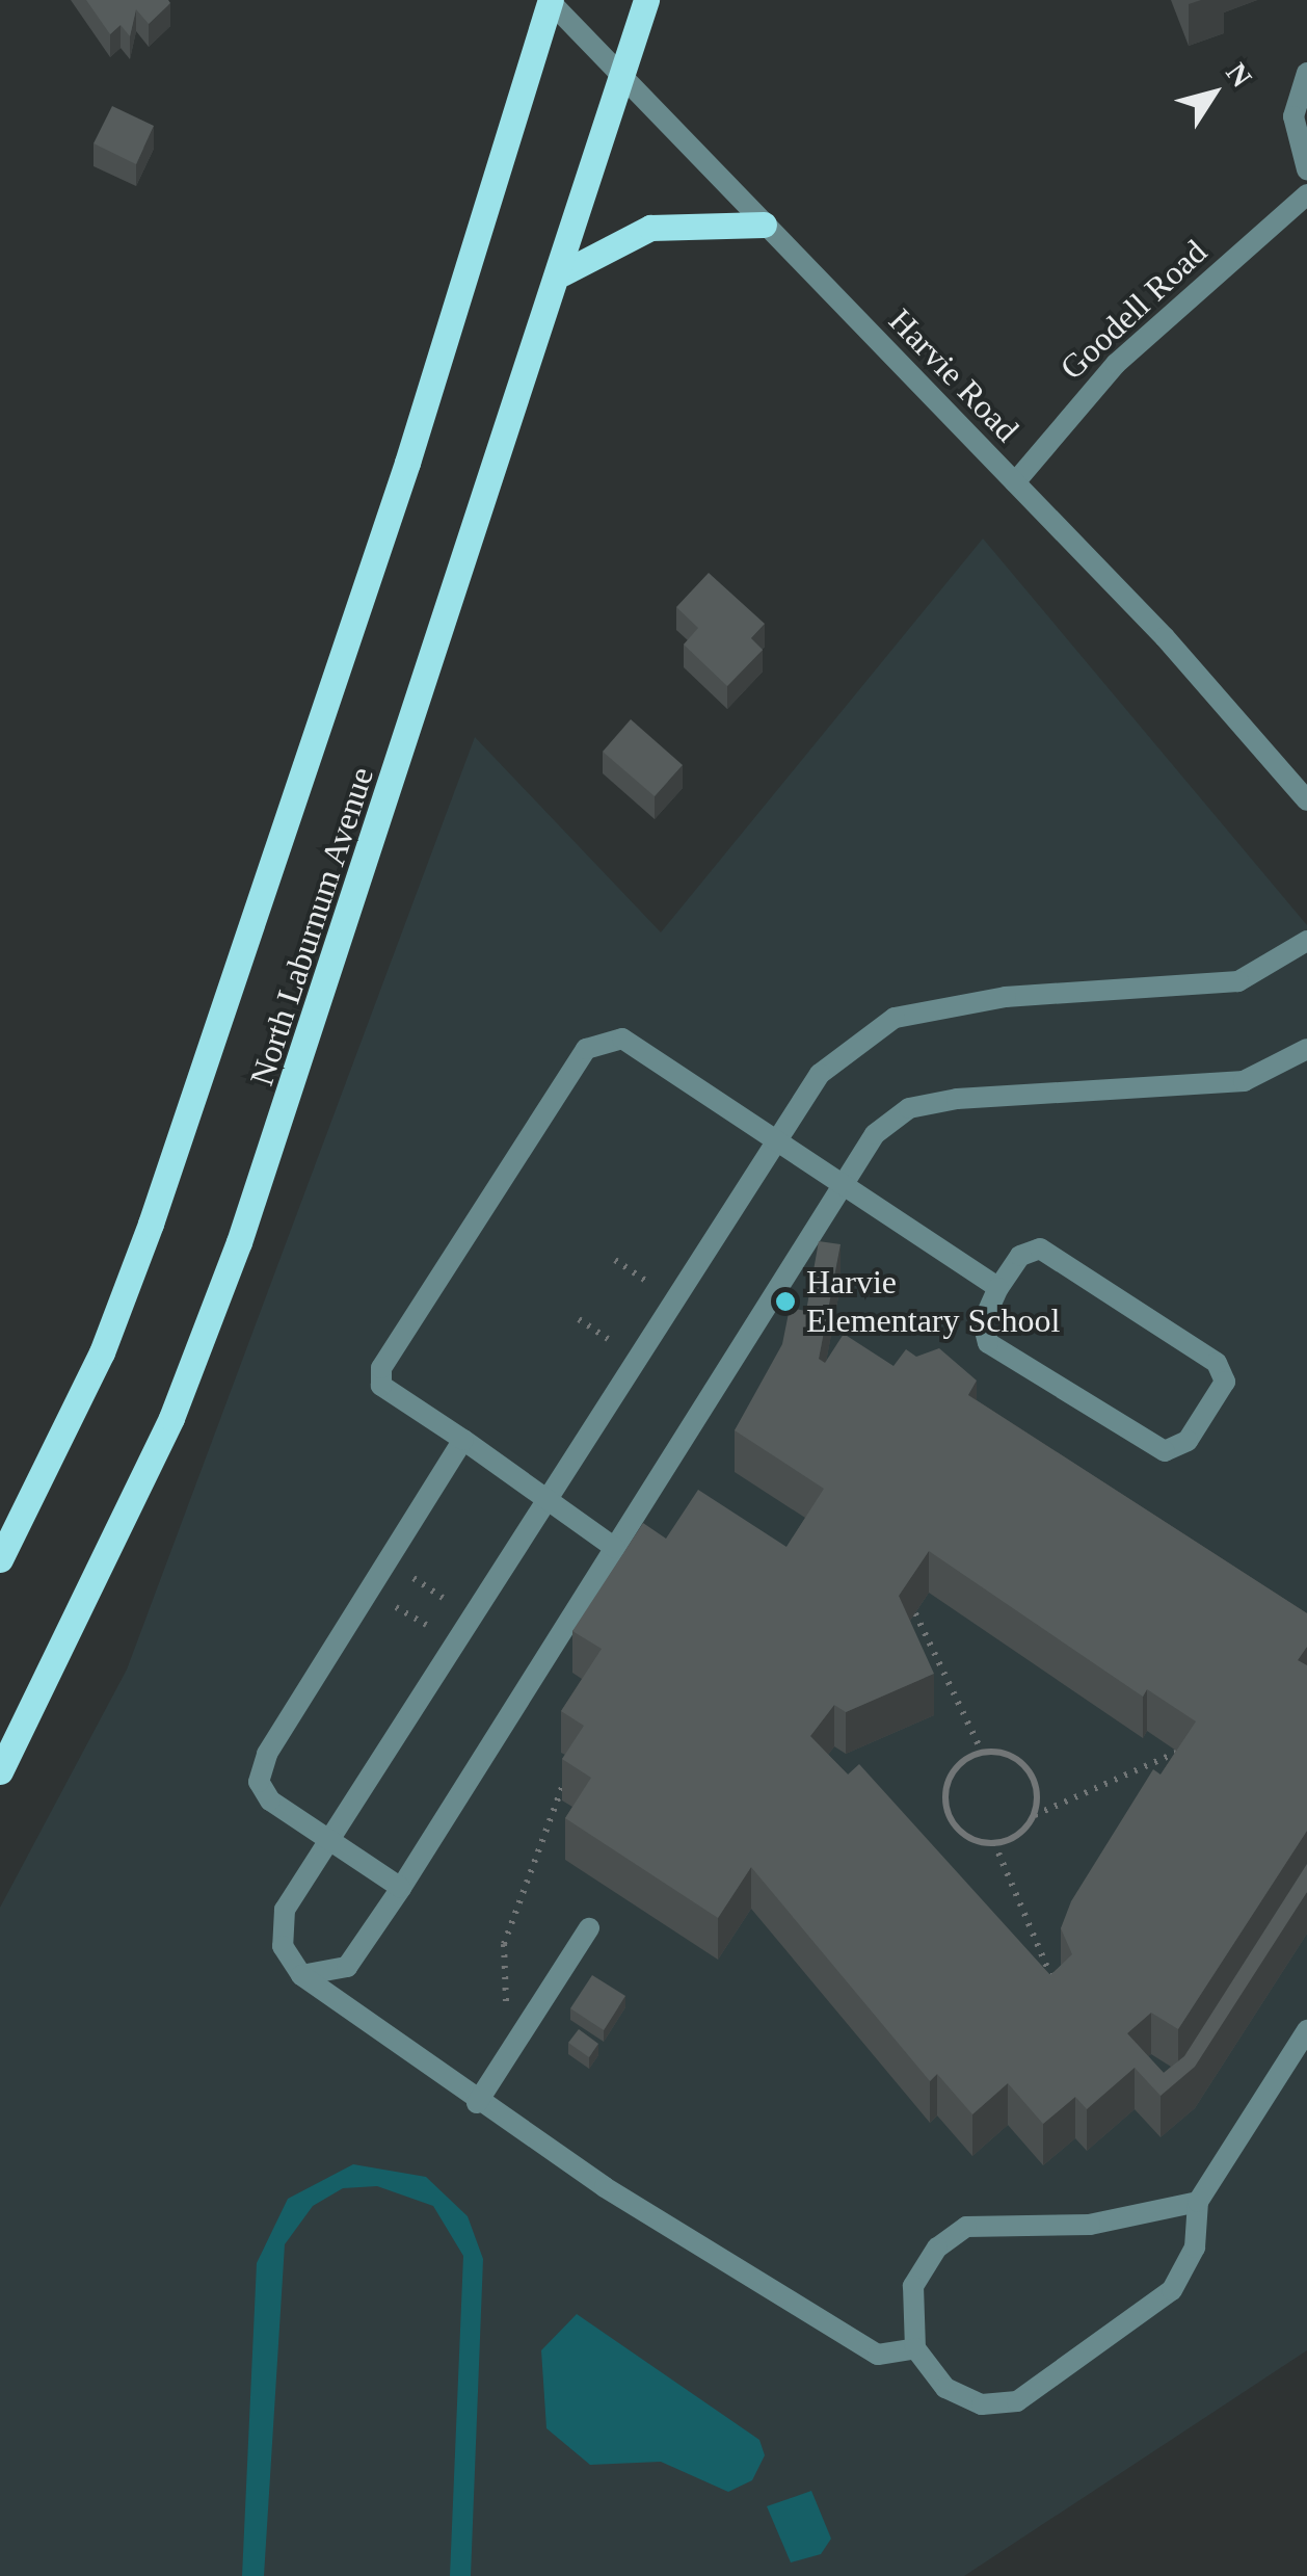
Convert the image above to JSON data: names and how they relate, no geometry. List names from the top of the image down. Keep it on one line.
{"streets":{"main road":["North Laburnum Avenue"],"street":["Goodell Road","Harvie Road"]},"crossings":[["Goodell Road","Harvie Road"],["Harvie Road","North Laburnum Avenue"]],"places":["Harvie Elementary School"],"north":"top right"}
